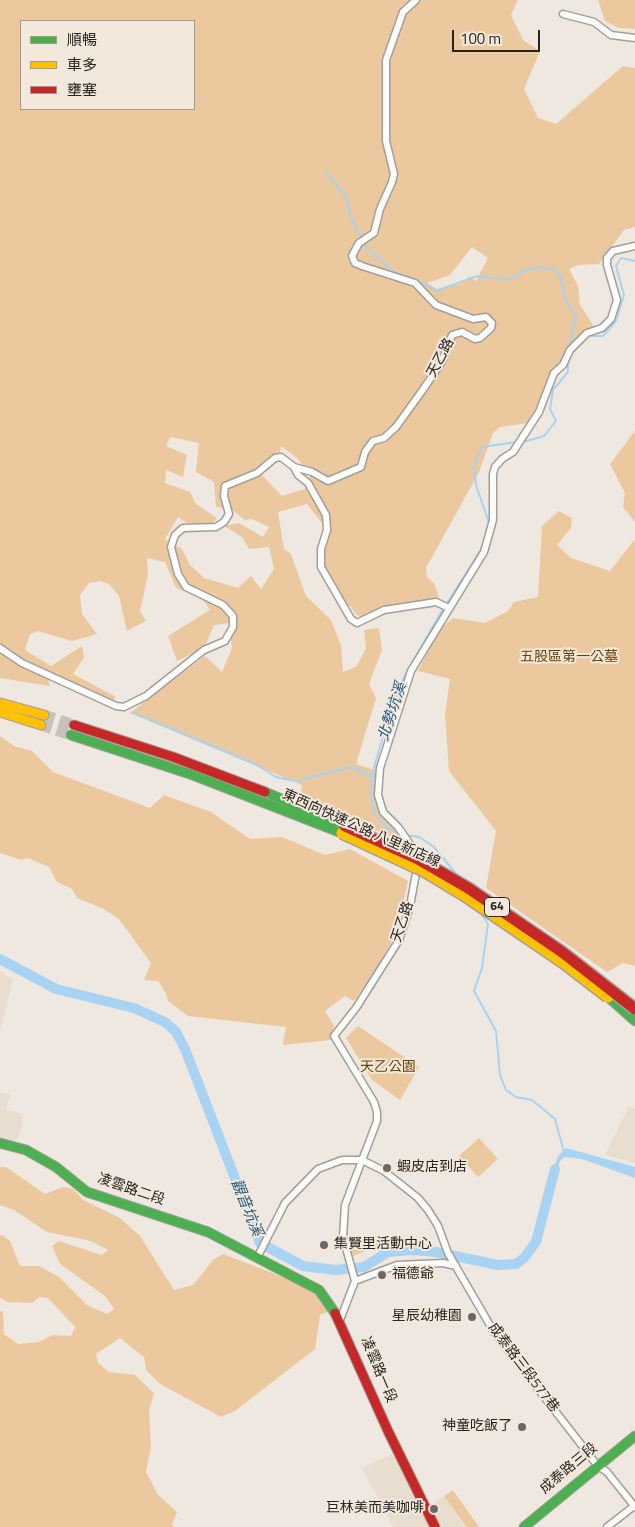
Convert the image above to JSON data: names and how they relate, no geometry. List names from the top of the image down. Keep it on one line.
{"streets":{"main road":["東西向快速公路 八里新店線","64","凌雲路二段","凌雲路一段","成泰路三段"],"street":["天乙路","成泰路三段577巷"]},"crossings":[["天乙路","成泰路三段577巷"],["凌雲路二段","凌雲路一段"],["成泰路三段577巷","成泰路三段"]],"water":["北勢坑溪","觀音坑溪"],"parks":["五股區第一公墓","天乙公園"],"places":["蝦皮店到店","集賢里活動中心","福德爺","星辰幼稚園","神童吃飯了","巨林美而美咖啡"],"legend":["順暢","車多","壅塞"],"scale_bar":"100 m"}
